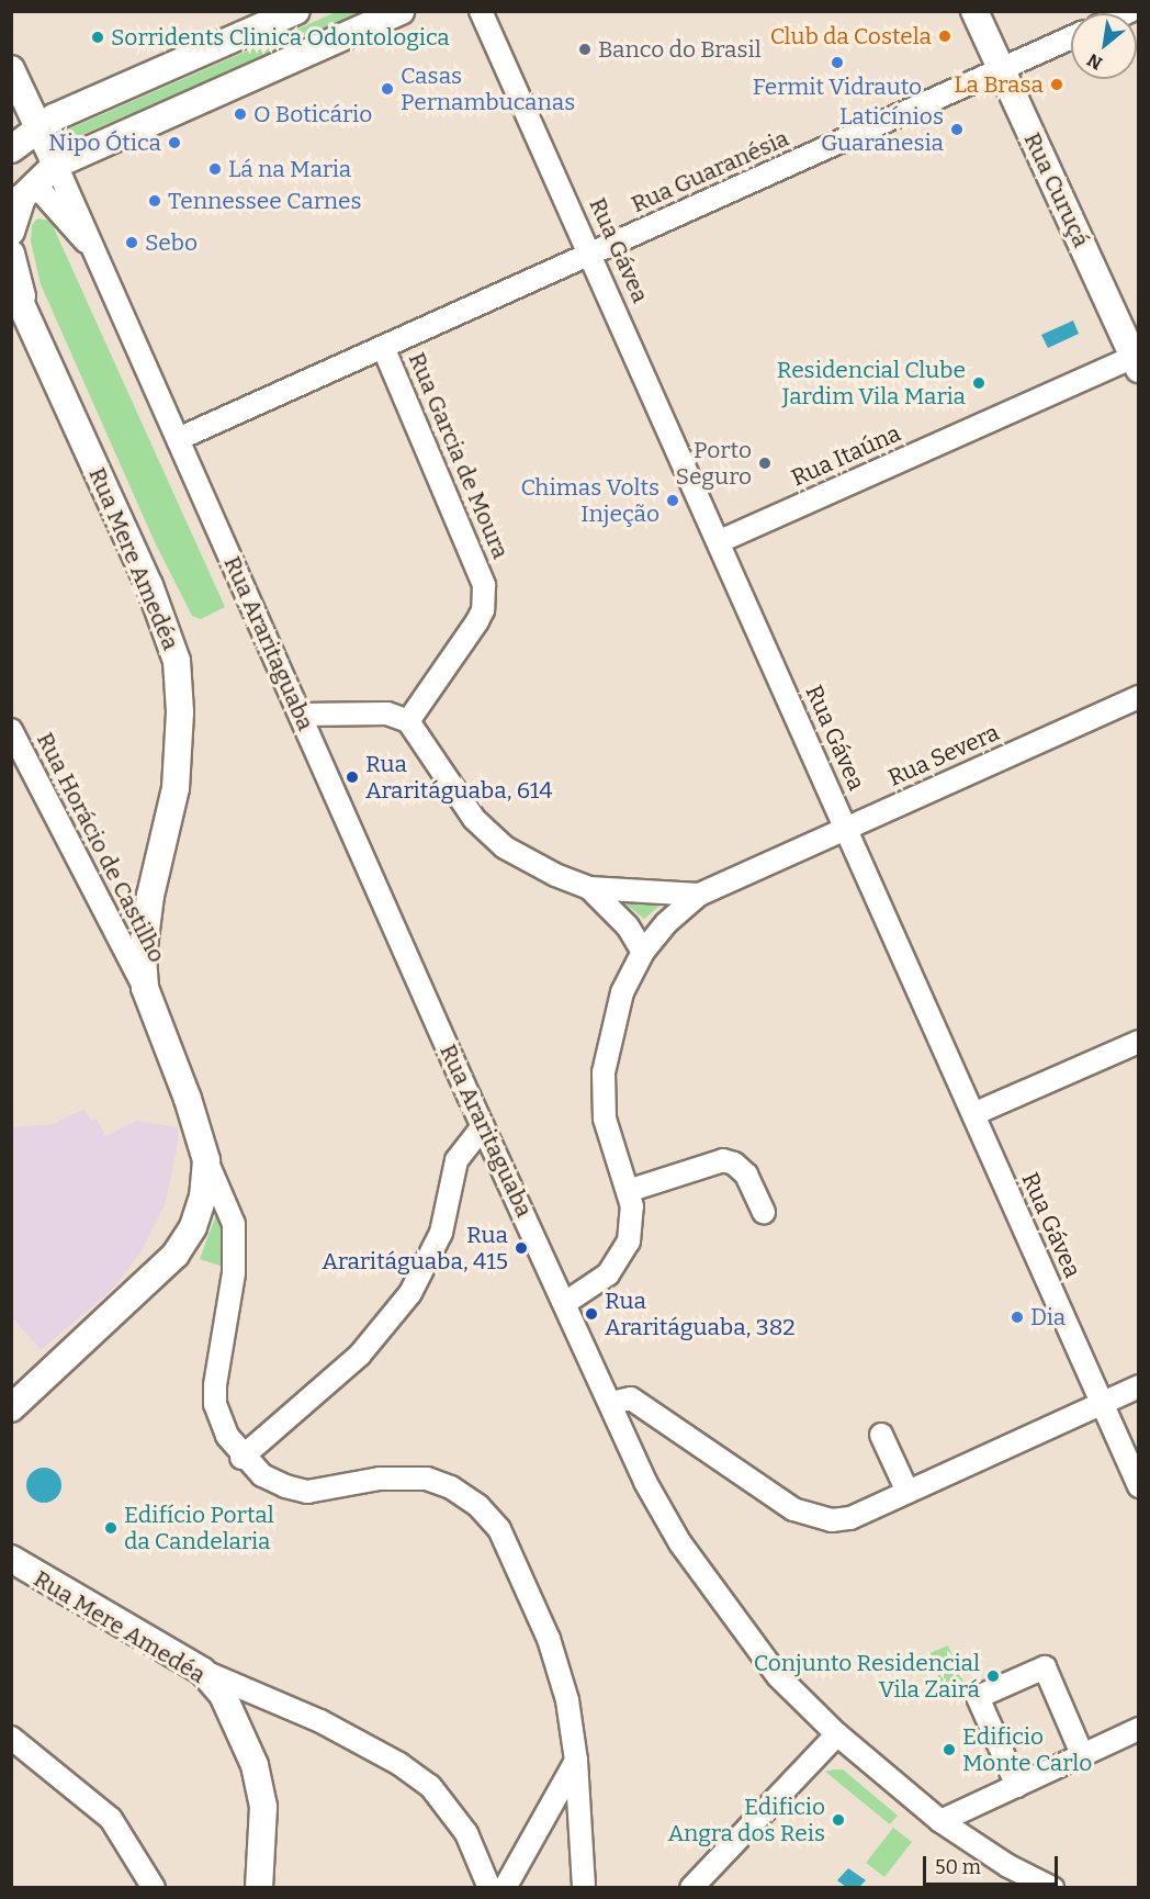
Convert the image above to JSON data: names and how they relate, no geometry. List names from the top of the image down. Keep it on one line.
{"streets":{"main road":["Rua Curuçá","Rua Mere Amedéa","Rua Araritaguaba"],"street":["Rua Guaranésia","Rua Gávea","Rua Garcia de Moura","Rua Itaúna","Rua Severa","Rua Horácio de Castilho"]},"crossings":[["Rua Guaranésia","Rua Curuçá"],["Rua Guaranésia","Rua Gávea"],["Rua Guaranésia","Rua Garcia de Moura"],["Rua Guaranésia","Rua Araritaguaba"],["Rua Curuçá","Rua Itaúna"],["Rua Gávea","Rua Itaúna"],["Rua Gávea","Rua Severa"],["Rua Mere Amedéa","Rua Horácio de Castilho"]],"places":["Club da Costela","Sorridents Clinica Odontologica","Banco do Brasil","Fermit Vidrauto","La Brasa","Casas Pernambucanas","O Boticário","Laticínios Guaranesia","Nipo Ótica","Lá na Maria","Tennessee Carnes","Sebo","Residencial Clube Jardim Vila Maria","Porto Seguro","Chimas Volts Injeção","Rua Araritáguaba, 614","Rua Araritáguaba, 415","Rua Araritáguaba, 382","Dia","Edifício Portal da Candelaria","Conjunto Residencial Vila Zairá","Edificio Monte Carlo","Edificio Angra dos Reis"],"scale_bar":"50 m","north":"bottom left"}
